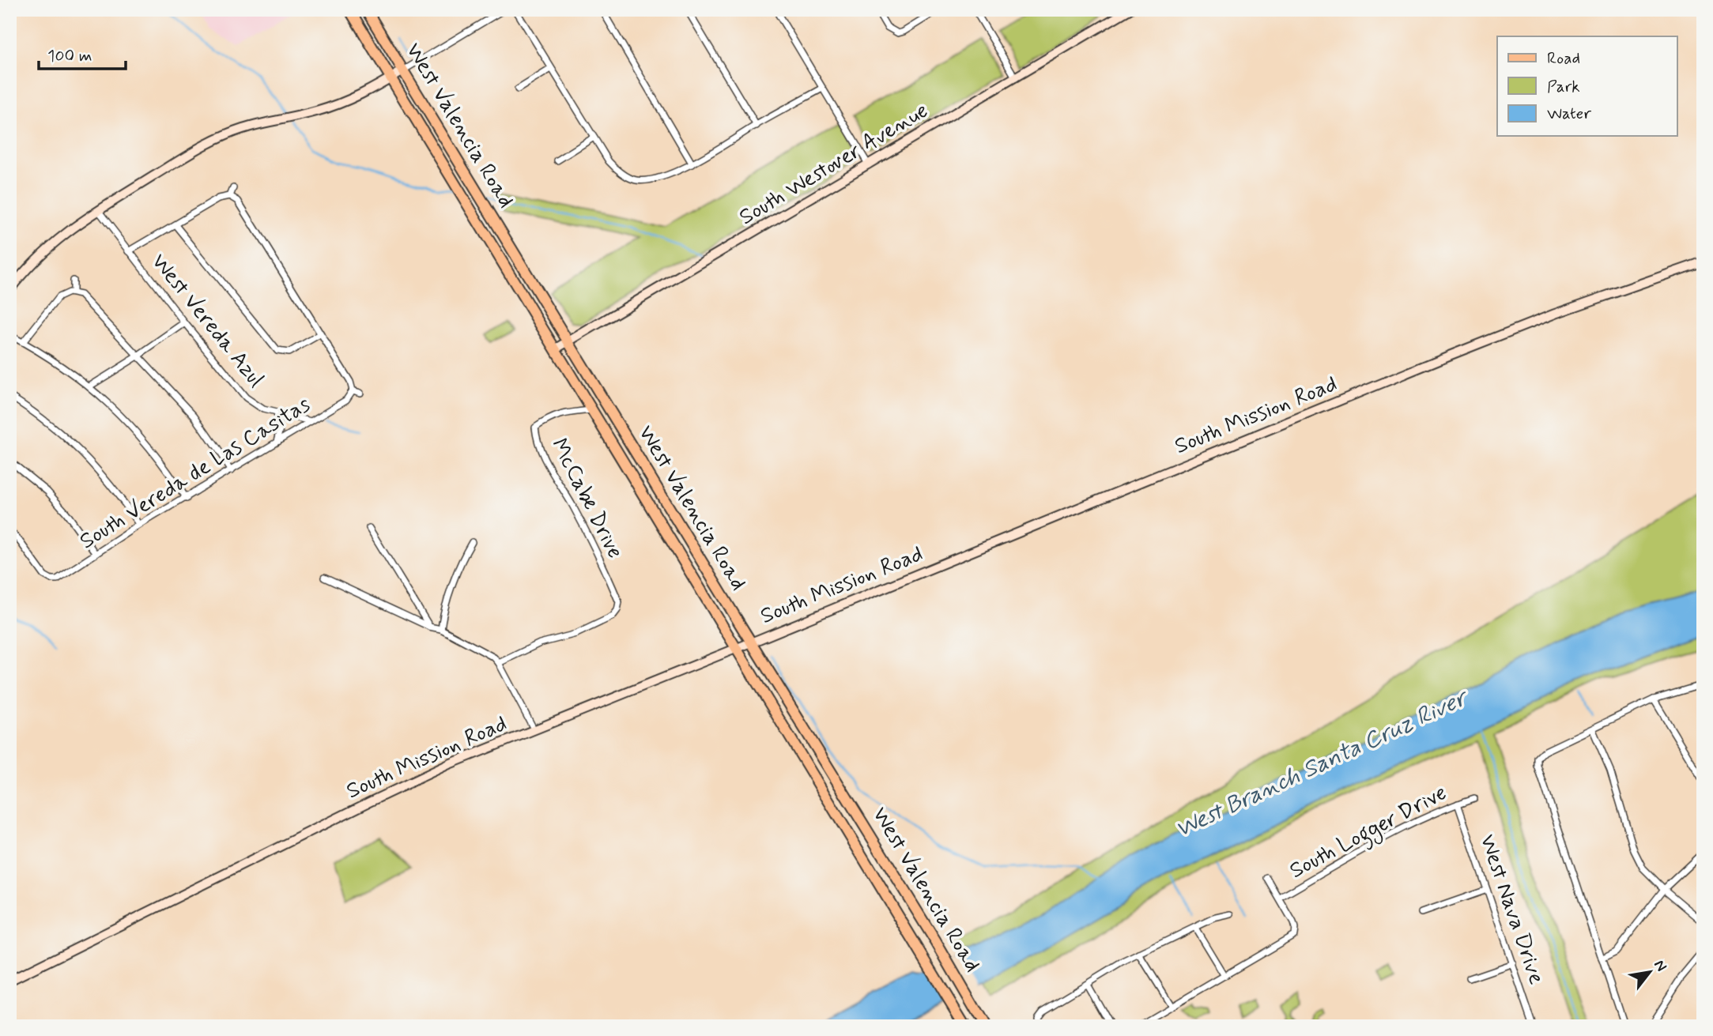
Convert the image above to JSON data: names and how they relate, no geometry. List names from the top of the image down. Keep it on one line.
{"streets":{"main road":["West Valencia Road","South Westover Avenue","South Mission Road"],"street":["West Vereda Azul","South Vereda de Las Casitas","McCabe Drive","South Logger Drive","West Nava Drive"]},"crossings":[["West Valencia Road","South Westover Avenue"],["West Valencia Road","South Mission Road"],["West Valencia Road","McCabe Drive"],["West Vereda Azul","South Vereda de Las Casitas"],["South Logger Drive","West Nava Drive"]],"water":["West Branch Santa Cruz River"],"legend":["Road","Park","Water"],"scale_bar":"100 m","north":"top right"}
